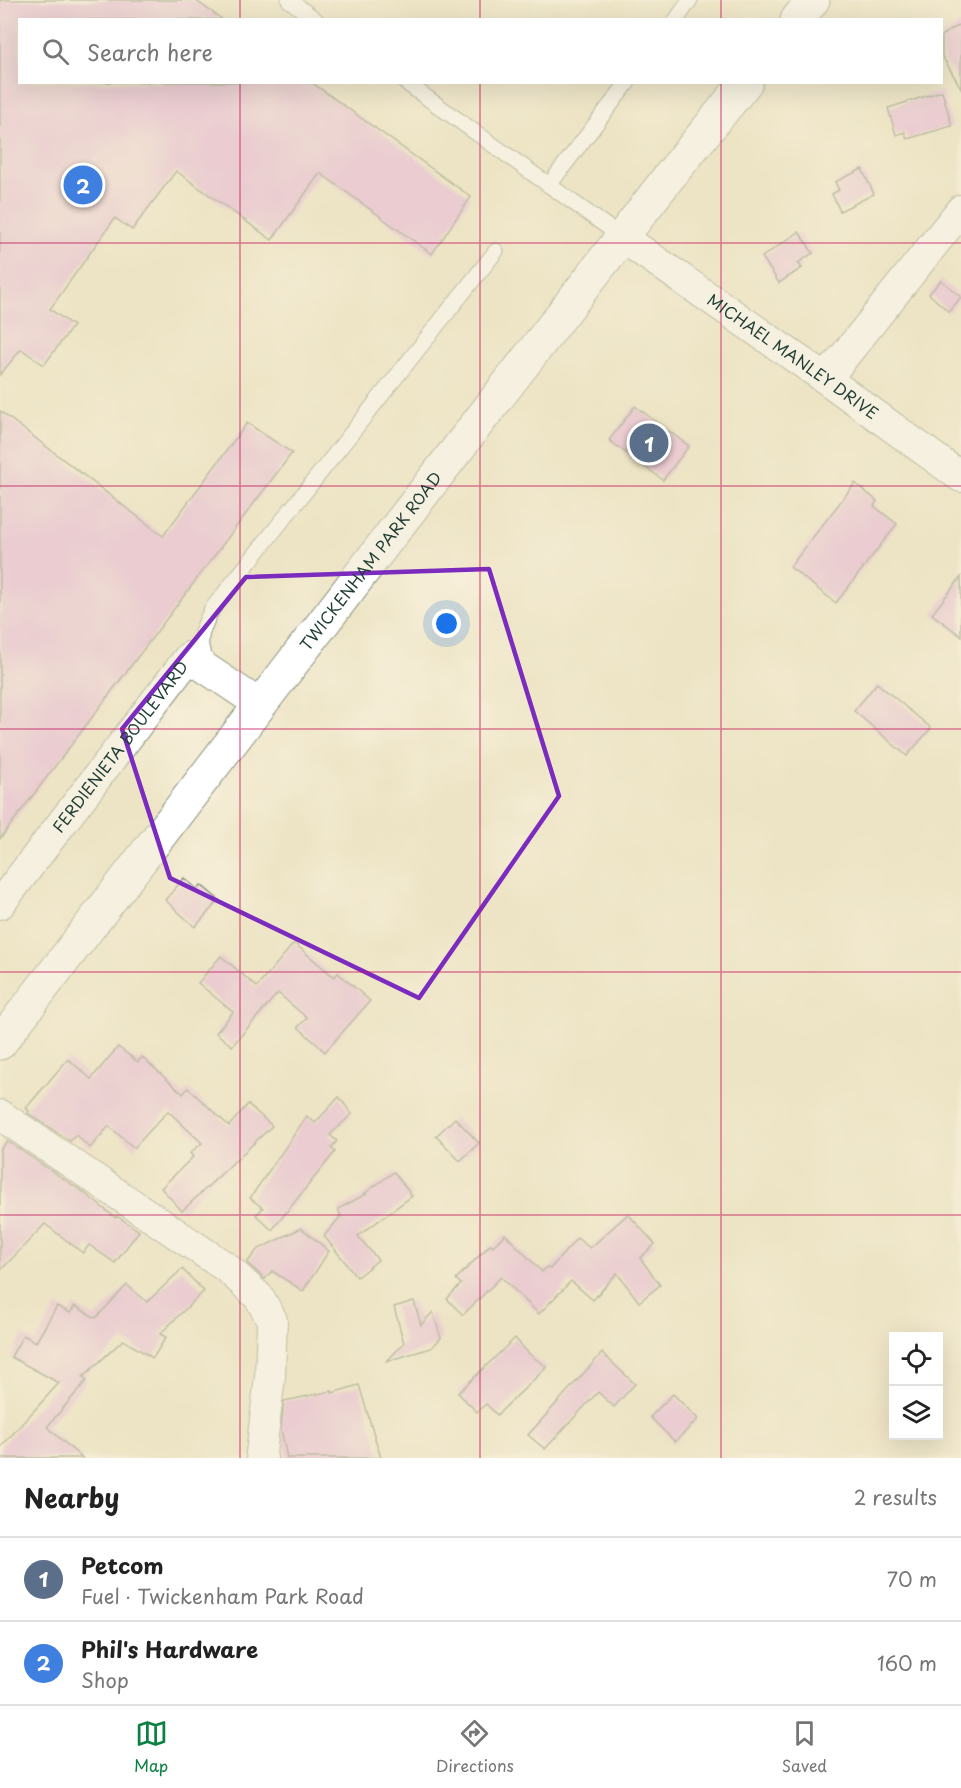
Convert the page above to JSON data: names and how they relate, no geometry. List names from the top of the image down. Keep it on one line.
{"streets":{"main road":["TWICKENHAM PARK ROAD"],"street":["MICHAEL MANLEY DRIVE","FERDIENIETA BOULEVARD"]},"crossings":[["MICHAEL MANLEY DRIVE","TWICKENHAM PARK ROAD"],["TWICKENHAM PARK ROAD","FERDIENIETA BOULEVARD"]],"page":{"search":"Search here","pins":["2","1"],"heading":["Nearby","2 results"],"list":[{"mark":"1","name":"Petcom","note":"Fuel · Twickenham Park Road","value":"70 m"},{"mark":"2","name":"Phil's Hardware","note":"Shop","value":"160 m"}],"nav":["Map","Directions","Saved"]}}
